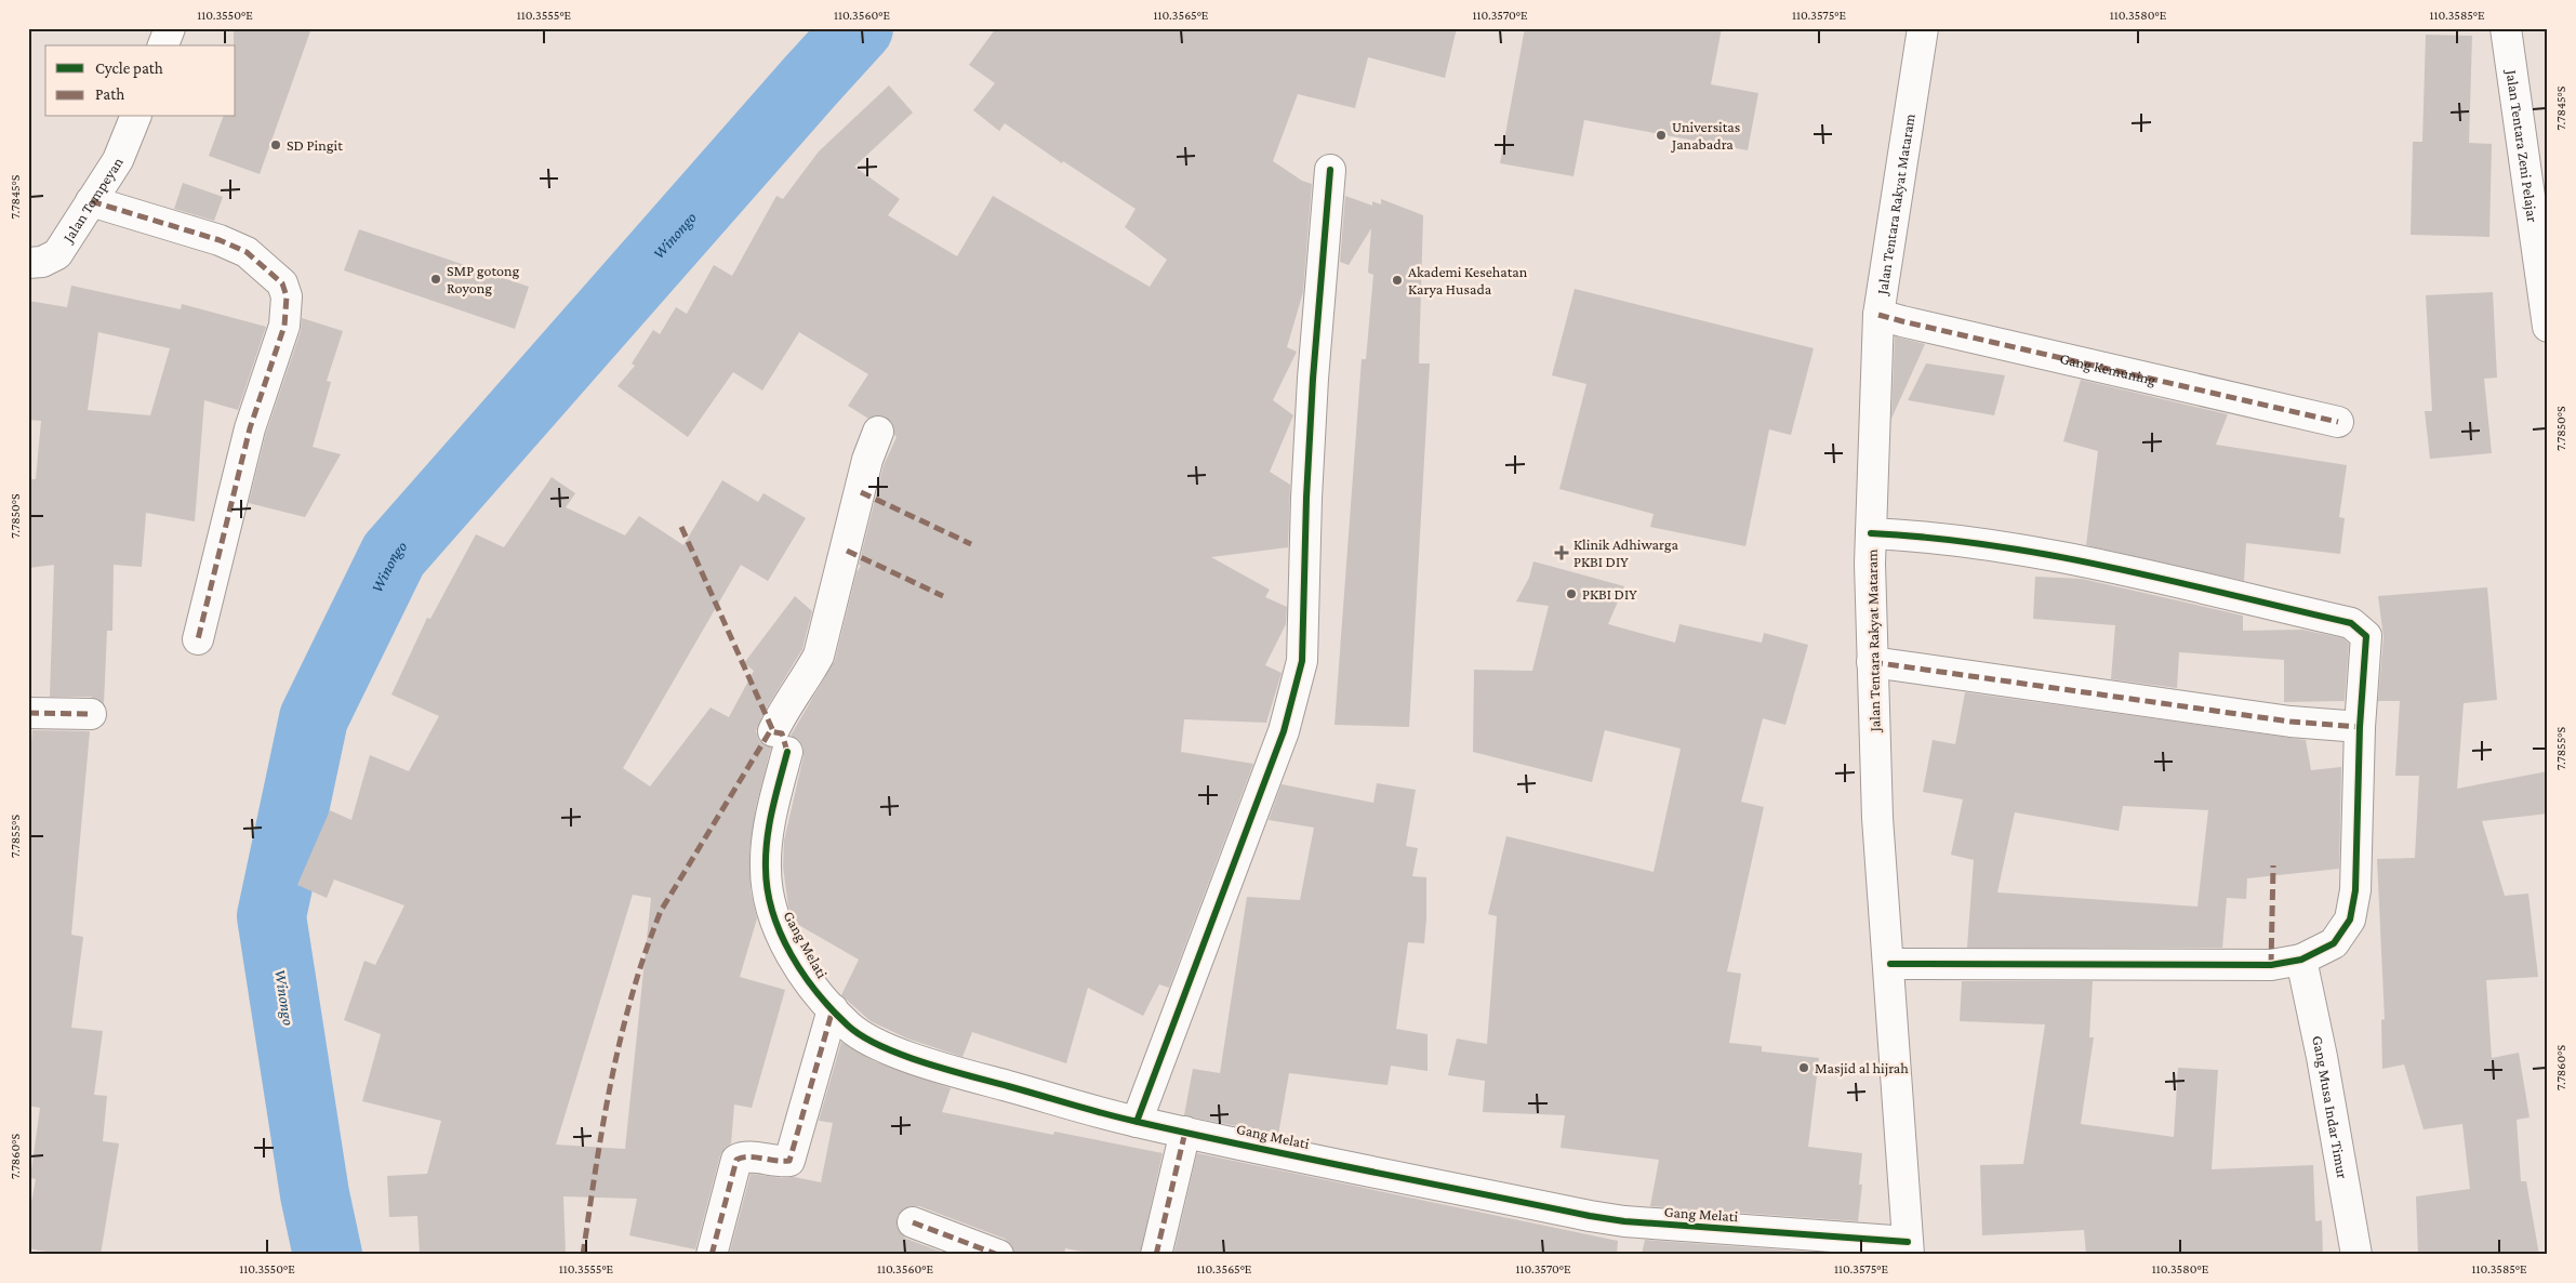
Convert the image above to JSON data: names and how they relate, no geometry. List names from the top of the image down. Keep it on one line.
{"streets":{"street":["Jalan Tentara Zeni Pelajar","Jalan Tompeyan","Jalan Tentara Rakyat Mataram","Gang Kemuning","Gang Melati","Gang Musa Indar Timur"]},"crossings":[["Jalan Tentara Rakyat Mataram","Gang Kemuning"],["Jalan Tentara Rakyat Mataram","Gang Melati"]],"water":["Winongo"],"places":{"other":["Universitas Janabadra","SD Pingit","SMP gotong Royong","Akademi Kesehatan Karya Husada","PKBI DIY","Masjid al hijrah"],"health":["Klinik Adhiwarga PKBI DIY"]},"legend":["Cycle path","Path"],"coordinates":["110.3550°E","110.3555°E","110.3560°E","110.3565°E","110.3570°E","110.3575°E","110.3580°E","110.3585°E","7.7845°S","7.7850°S","7.7855°S","7.7860°S"]}
